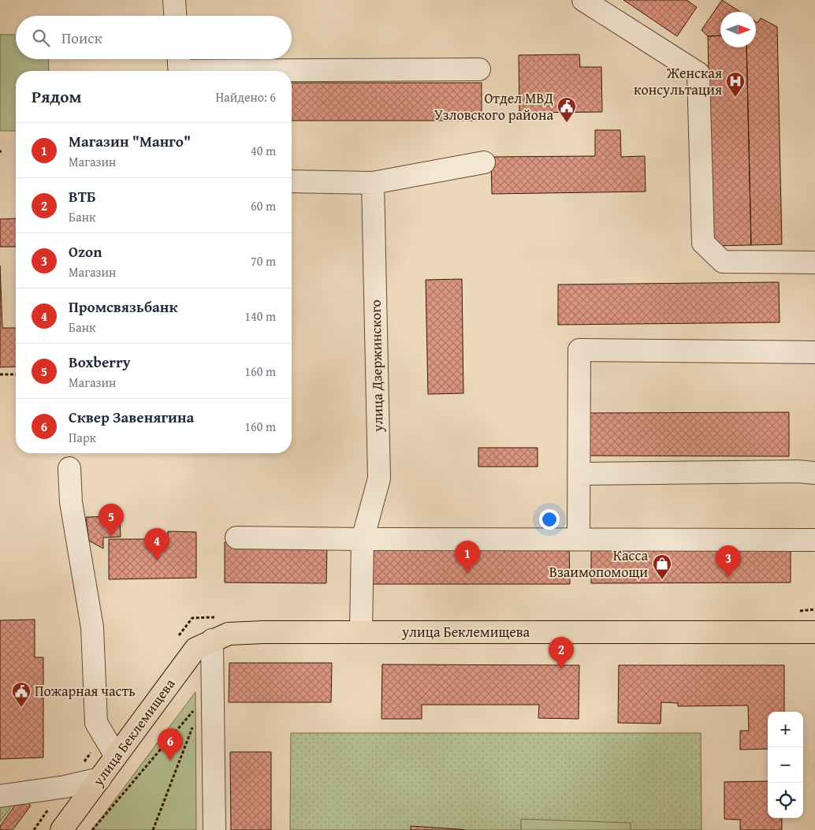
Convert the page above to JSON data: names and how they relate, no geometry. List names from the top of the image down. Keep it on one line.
{"streets":{"main road":["улица Беклемищева"],"street":["улица Дзержинского"]},"crossings":[["улица Дзержинского","улица Беклемищева"]],"places":{"hospital":["Женская консультация"],"public building":["Отдел МВД Узловского района","Пожарная часть"],"shop":["Касса Взаимопомощи"]},"north":"right","page":{"search":"Поиск","heading":["Рядом","Найдено: 6"],"list":[{"mark":"1","name":"Магазин \"Манго\"","note":"Магазин","value":"40 m"},{"mark":"2","name":"ВТБ","note":"Банк","value":"60 m"},{"mark":"3","name":"Ozon","note":"Магазин","value":"70 m"},{"mark":"4","name":"Промсвязьбанк","note":"Банк","value":"140 m"},{"mark":"5","name":"Boxberry","note":"Магазин","value":"160 m"},{"mark":"6","name":"Сквер Завенягина","note":"Парк","value":"160 m"}],"pins":["5","4","1","3","2","6"],"map_buttons":["+","−"]}}
